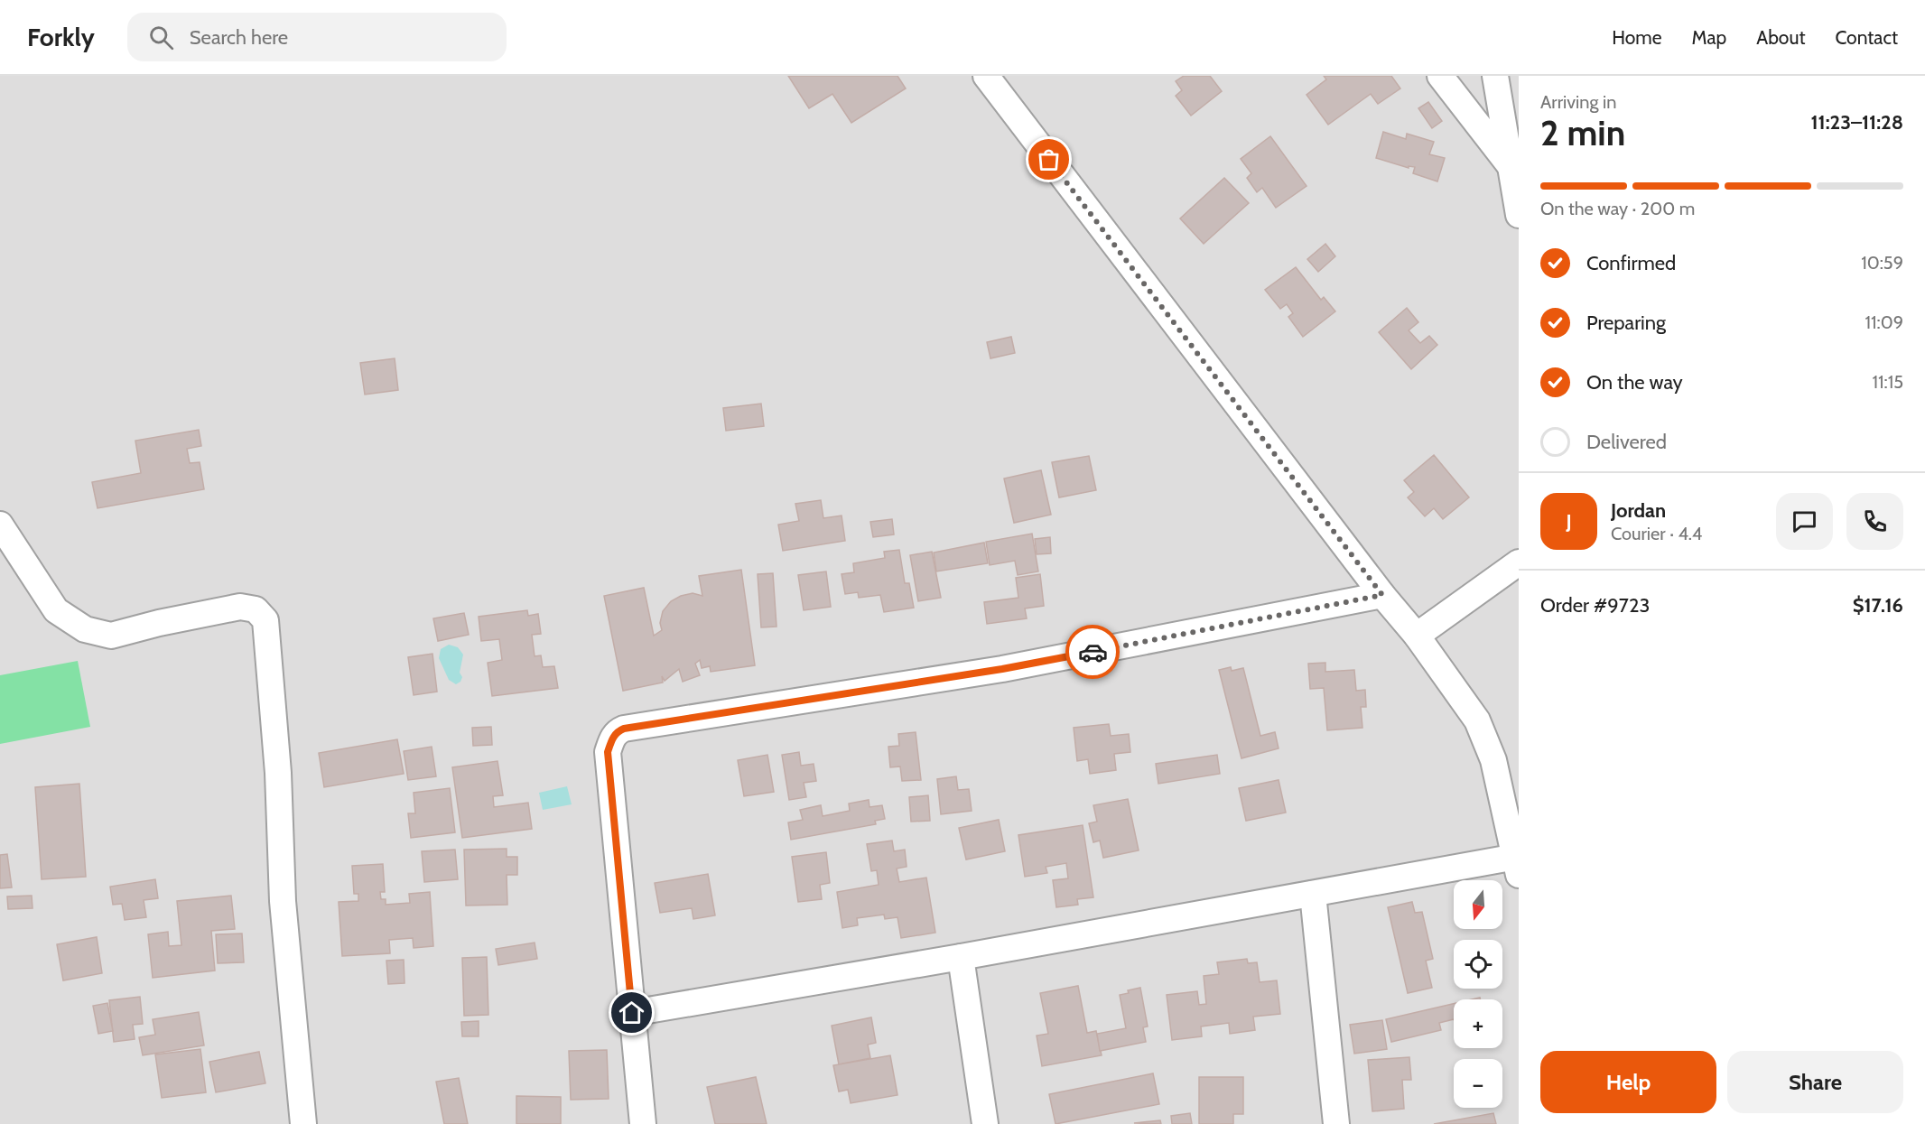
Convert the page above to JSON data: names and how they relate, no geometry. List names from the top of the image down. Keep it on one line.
{"north":"bottom","page":{"header":"Forkly","search":"Search here","nav":["Home","Map","About","Contact"],"heading":["2 min","Arriving in","11:23–11:28"],"panel":["Jordan","Courier · 4.4","Order #9723","$17.16"],"bar":"On the way · 200 m","list":[["Confirmed","10:59"],["Preparing","11:09"],["On the way","11:15"],"Delivered"],"round":"J","map_buttons":["+","−"],"buttons":["Help","Share"]}}
